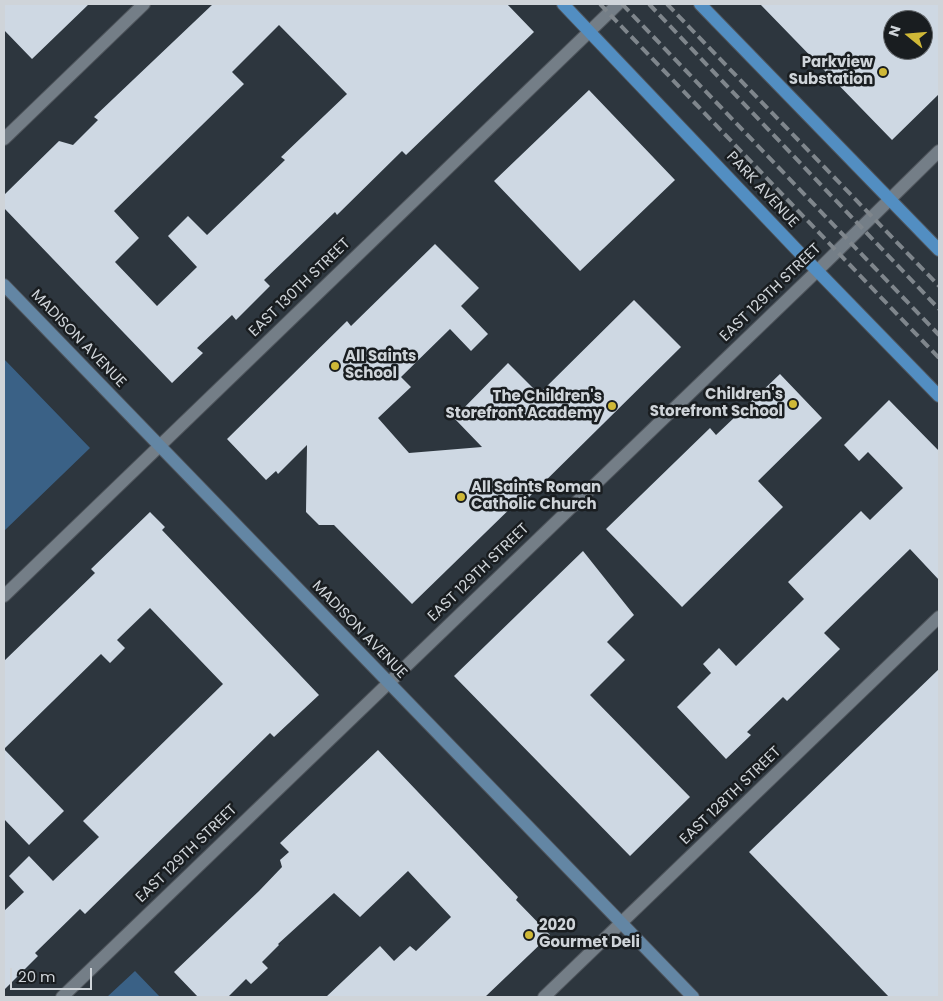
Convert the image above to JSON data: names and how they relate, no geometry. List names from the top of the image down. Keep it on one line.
{"streets":{"main road":["PARK AVENUE","MADISON AVENUE"],"street":["EAST 130TH STREET","EAST 129TH STREET","EAST 128TH STREET"]},"crossings":[["PARK AVENUE","EAST 130TH STREET"],["PARK AVENUE","EAST 129TH STREET"],["EAST 130TH STREET","MADISON AVENUE"],["EAST 129TH STREET","MADISON AVENUE"],["MADISON AVENUE","EAST 128TH STREET"]],"places":["Parkview Substation","All Saints School","Children's Storefront School","The Children's Storefront Academy","All Saints Roman Catholic Church","2020 Gourmet Deli"],"scale_bar":"20 m","north":"left"}
